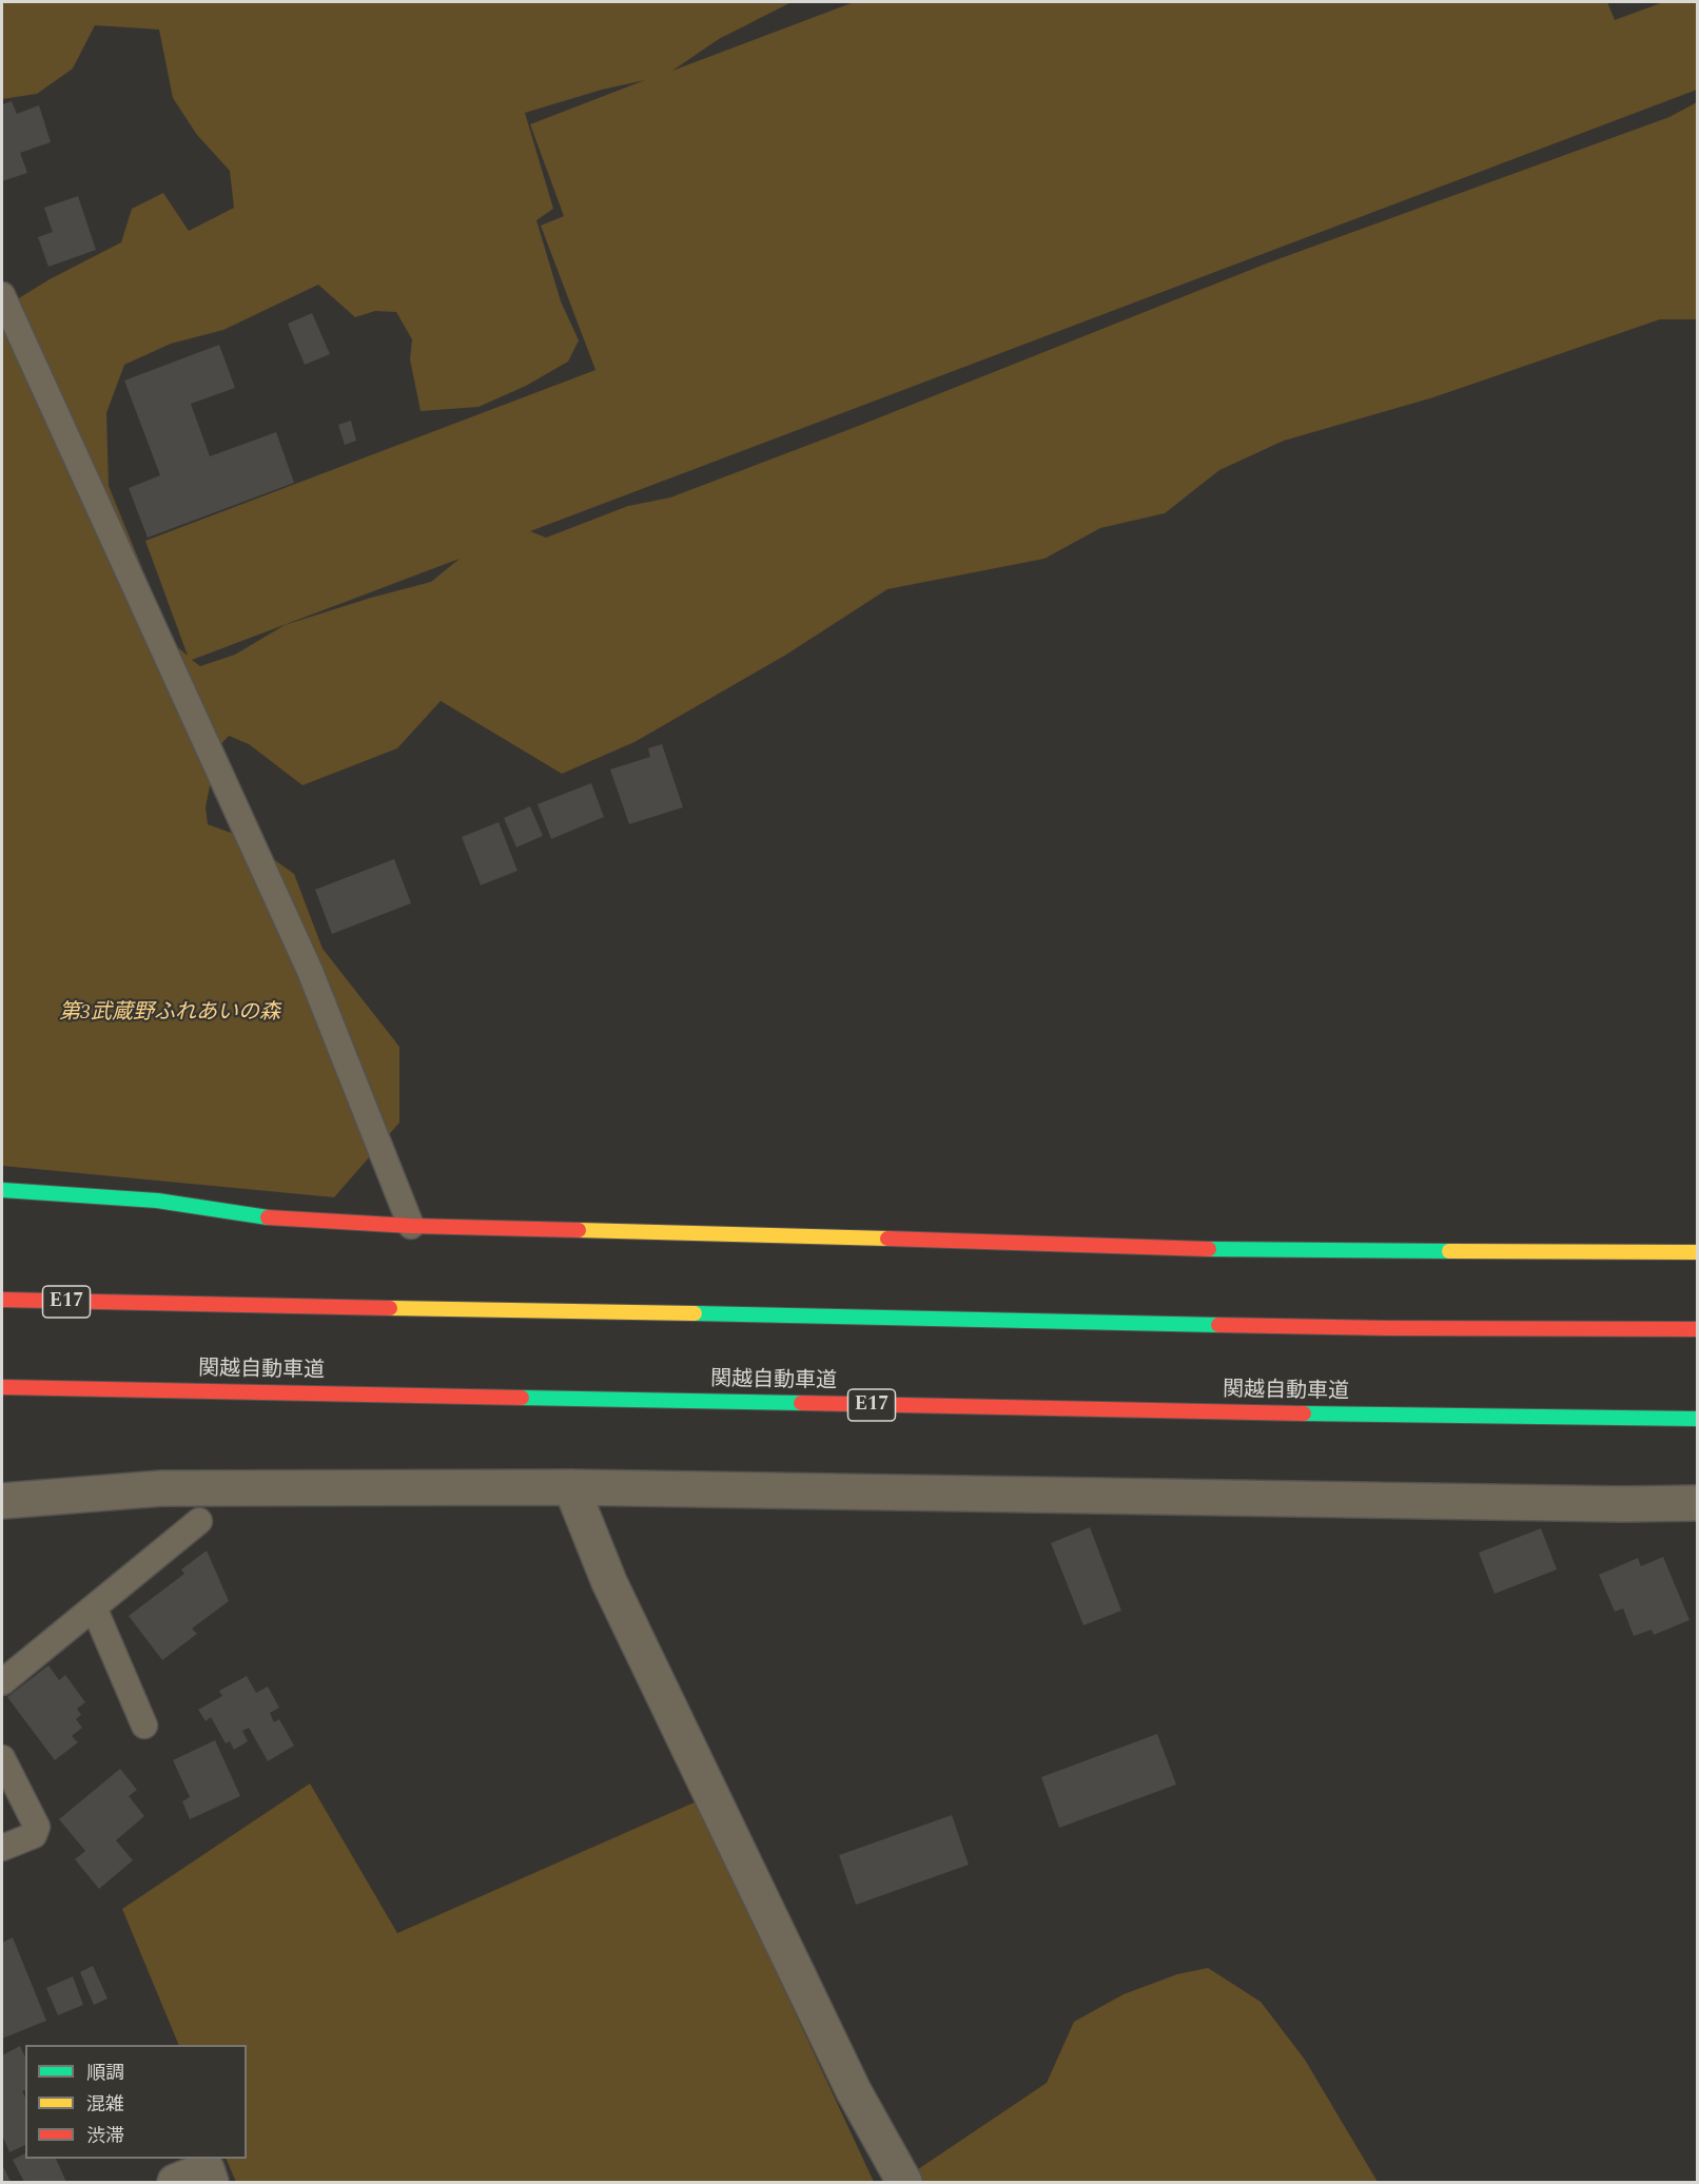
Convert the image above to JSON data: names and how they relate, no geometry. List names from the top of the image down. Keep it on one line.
{"streets":{"main road":["E17","関越自動車道"]},"parks":["第3武蔵野ふれあいの森"],"legend":["順調","混雑","渋滞"]}
